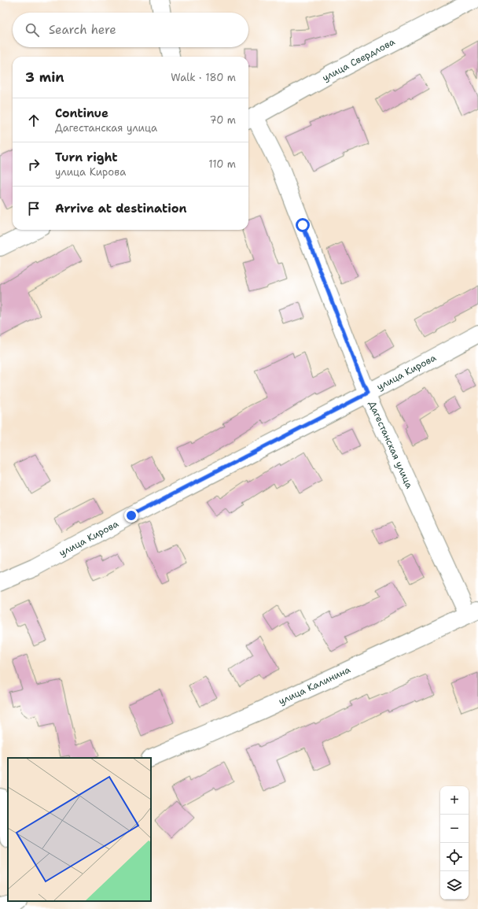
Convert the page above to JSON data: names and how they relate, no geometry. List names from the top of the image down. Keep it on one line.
{"streets":{"street":["улица Свердлова","улица Кирова","Дагестанская улица","улица Калинина"]},"crossings":[["улица Свердлова","Дагестанская улица"],["улица Кирова","Дагестанская улица"],["Дагестанская улица","улица Калинина"]],"page":{"search":"Search here","heading":["3 min","Walk · 180 m"],"list":[["Continue","Дагестанская улица","70 m"],["Turn right","улица Кирова","110 m"],"Arrive at destination"],"map_buttons":["+","−"]}}
